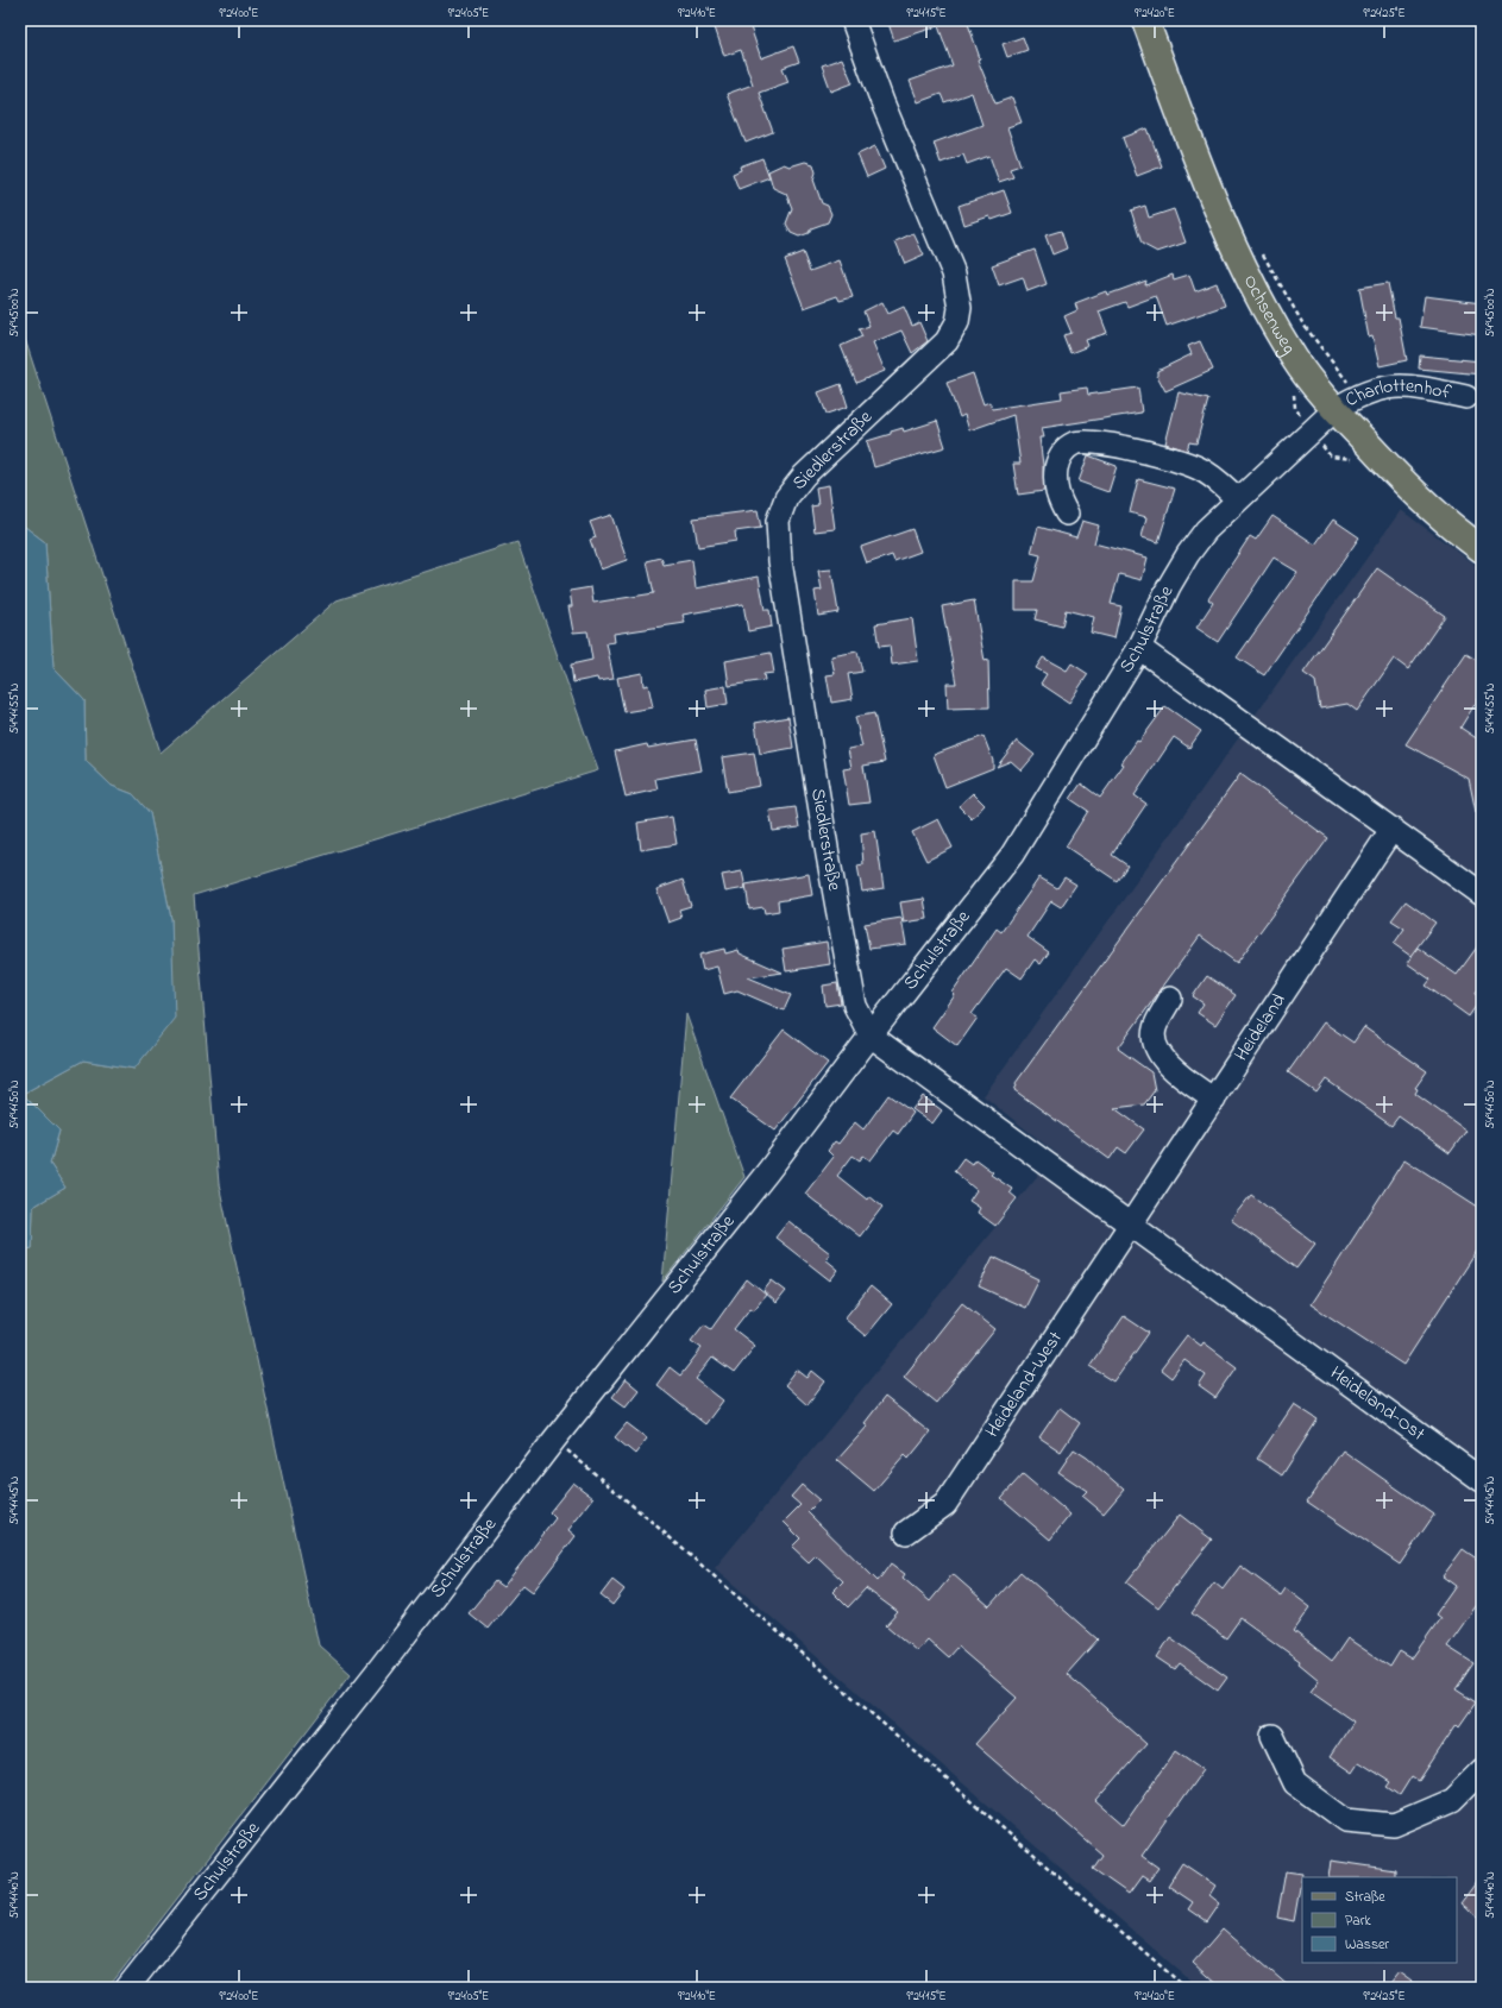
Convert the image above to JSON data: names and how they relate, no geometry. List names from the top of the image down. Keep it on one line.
{"streets":{"main road":["Ochsenweg"],"street":["Charlottenhof","Siedlerstraße","Schulstraße","Heideland","Heideland-West","Heideland-Ost"]},"crossings":[["Ochsenweg","Charlottenhof"],["Ochsenweg","Schulstraße"],["Charlottenhof","Schulstraße"],["Siedlerstraße","Schulstraße"],["Heideland","Heideland-West"],["Heideland","Heideland-Ost"],["Heideland-West","Heideland-Ost"]],"legend":["Straße","Park","Wasser"],"coordinates":["9°24'00\"E","9°24'05\"E","9°24'10\"E","9°24'15\"E","9°24'20\"E","9°24'25\"E","54°45'00\"N","54°44'55\"N","54°44'50\"N","54°44'45\"N","54°44'40\"N"]}
